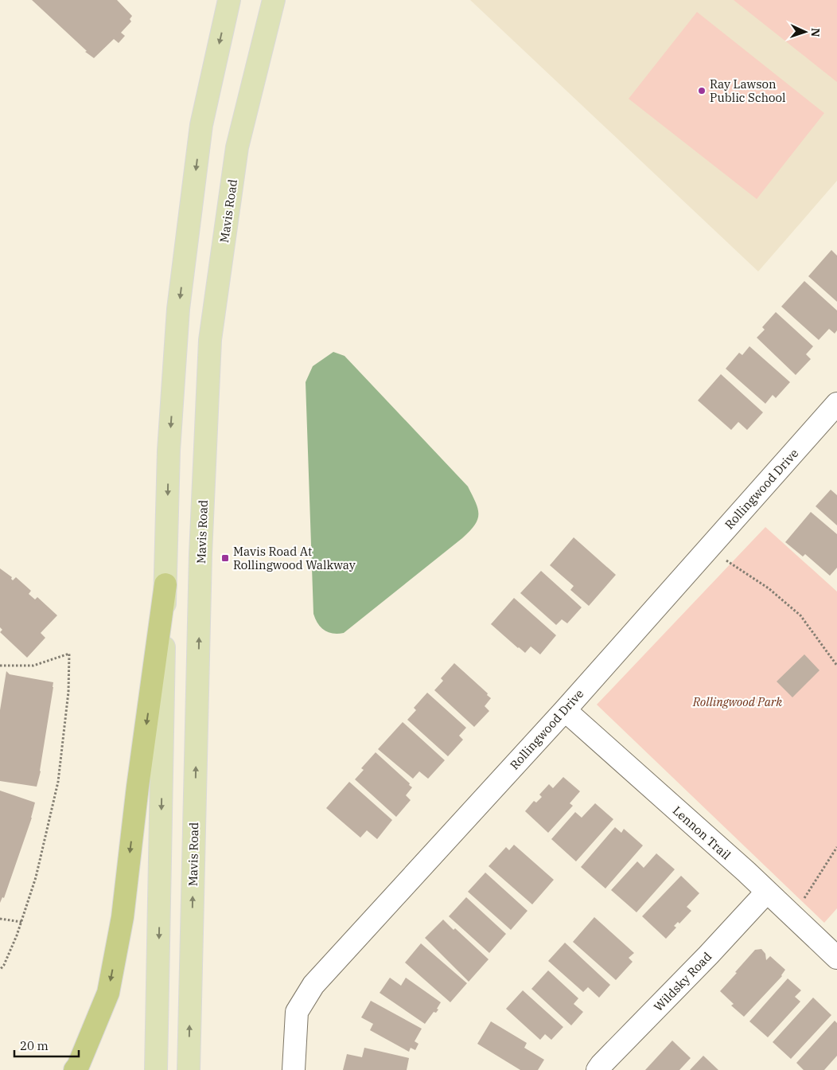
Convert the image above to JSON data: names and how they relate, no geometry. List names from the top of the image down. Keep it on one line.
{"streets":{"main road":["Mavis Road"],"street":["Rollingwood Drive","Lennon Trail","Wildsky Road"]},"crossings":[["Rollingwood Drive","Lennon Trail"],["Lennon Trail","Wildsky Road"]],"parks":["Rollingwood Park"],"places":{"other":["Ray Lawson Public School"],"transit":["Mavis Road At Rollingwood Walkway"]},"scale_bar":"20 m","north":"right"}
